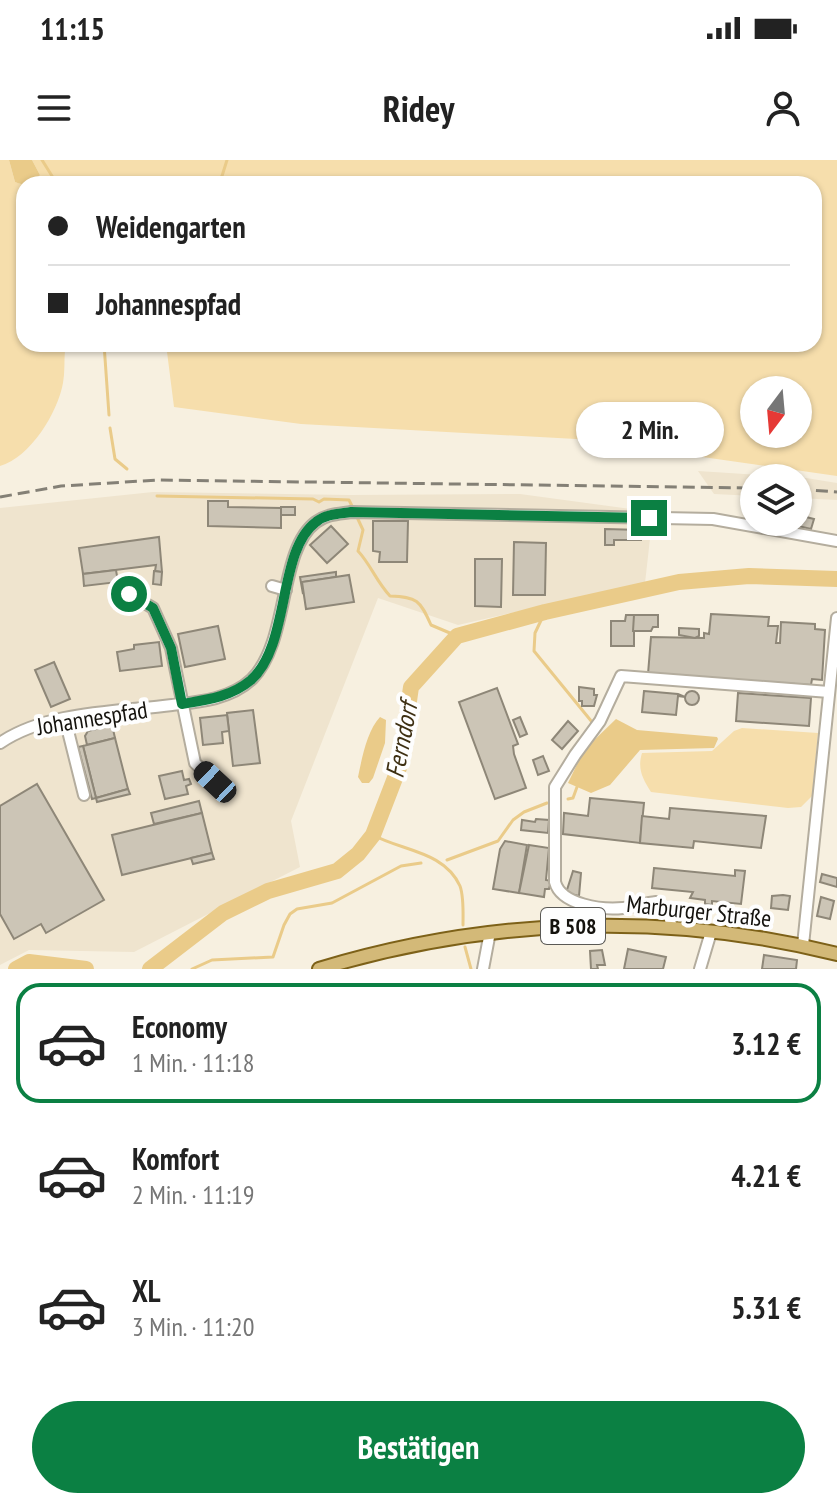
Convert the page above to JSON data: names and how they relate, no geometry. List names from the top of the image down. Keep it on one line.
{"streets":{"main road":["Marburger Straße","B 508"],"street":["Johannespfad"]},"water":["Ferndorf"],"north":"bottom","page":{"status":"11:15","header":"Ridey","banner":["Weidengarten","Johannespfad"],"bubble":"2 Min.","list":[{"name":"Economy","note":"1 Min. · 11:18","value":"3.12 €"},{"name":"Komfort","note":"2 Min. · 11:19","value":"4.21 €"},{"name":"XL","note":"3 Min. · 11:20","value":"5.31 €"}],"buttons":"Bestätigen"}}
